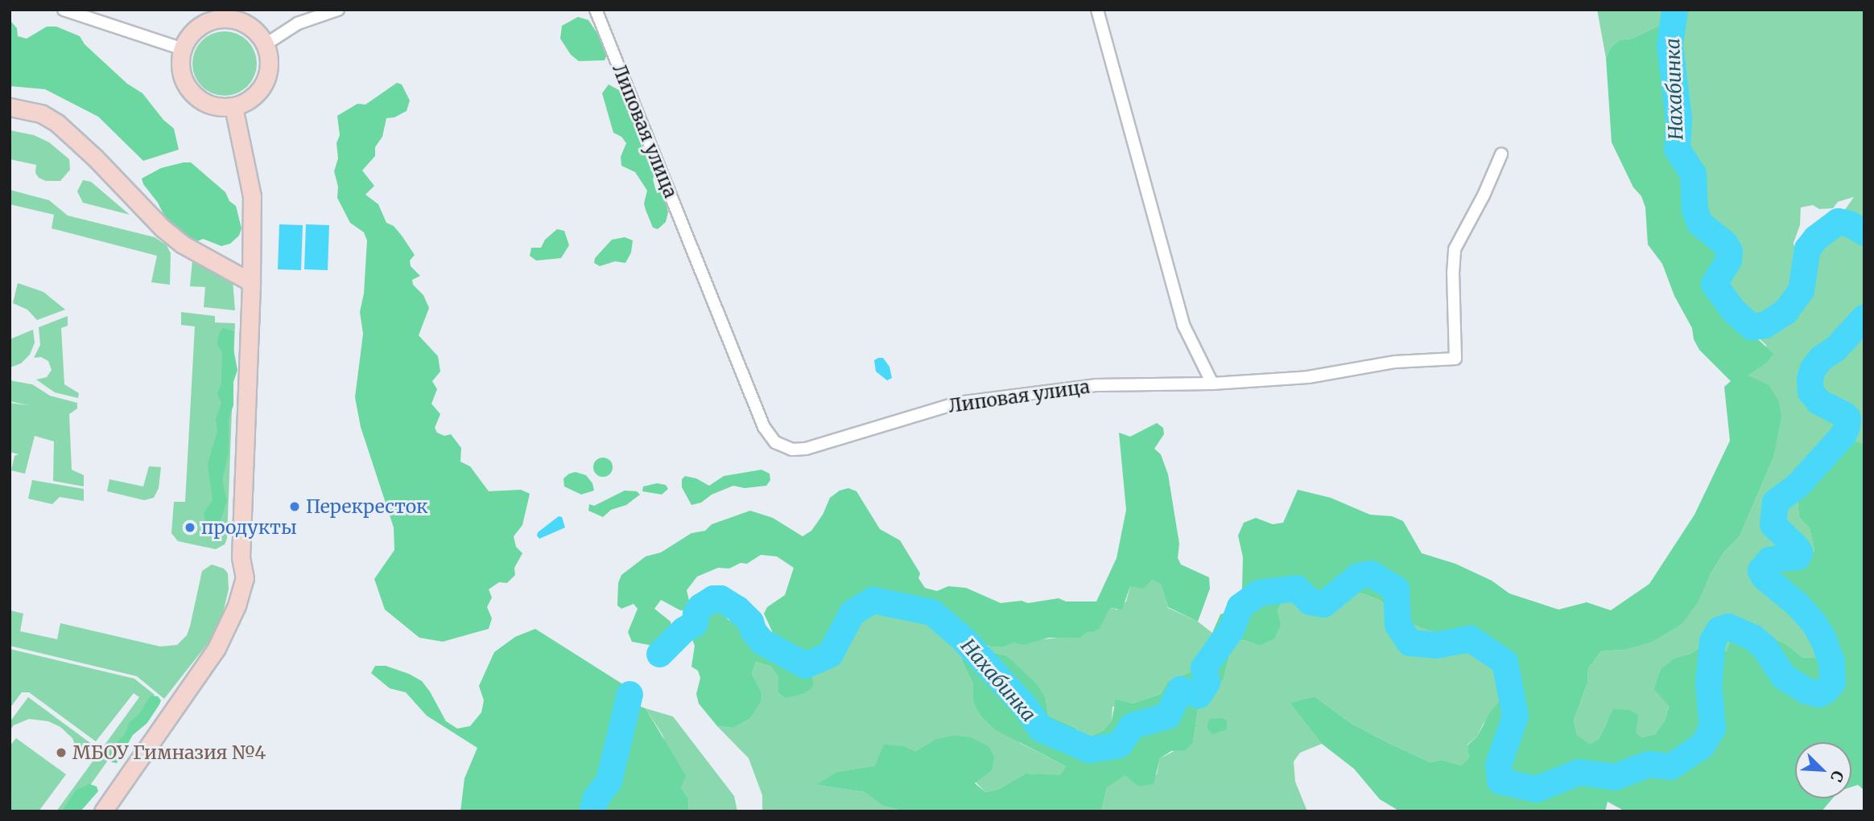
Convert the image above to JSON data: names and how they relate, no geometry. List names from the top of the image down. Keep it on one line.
{"streets":{"street":["Липовая улица"]},"water":["Нахабинка"],"places":["Перекресток","продукты","МБОУ Гимназия №4"],"north":"bottom right"}
